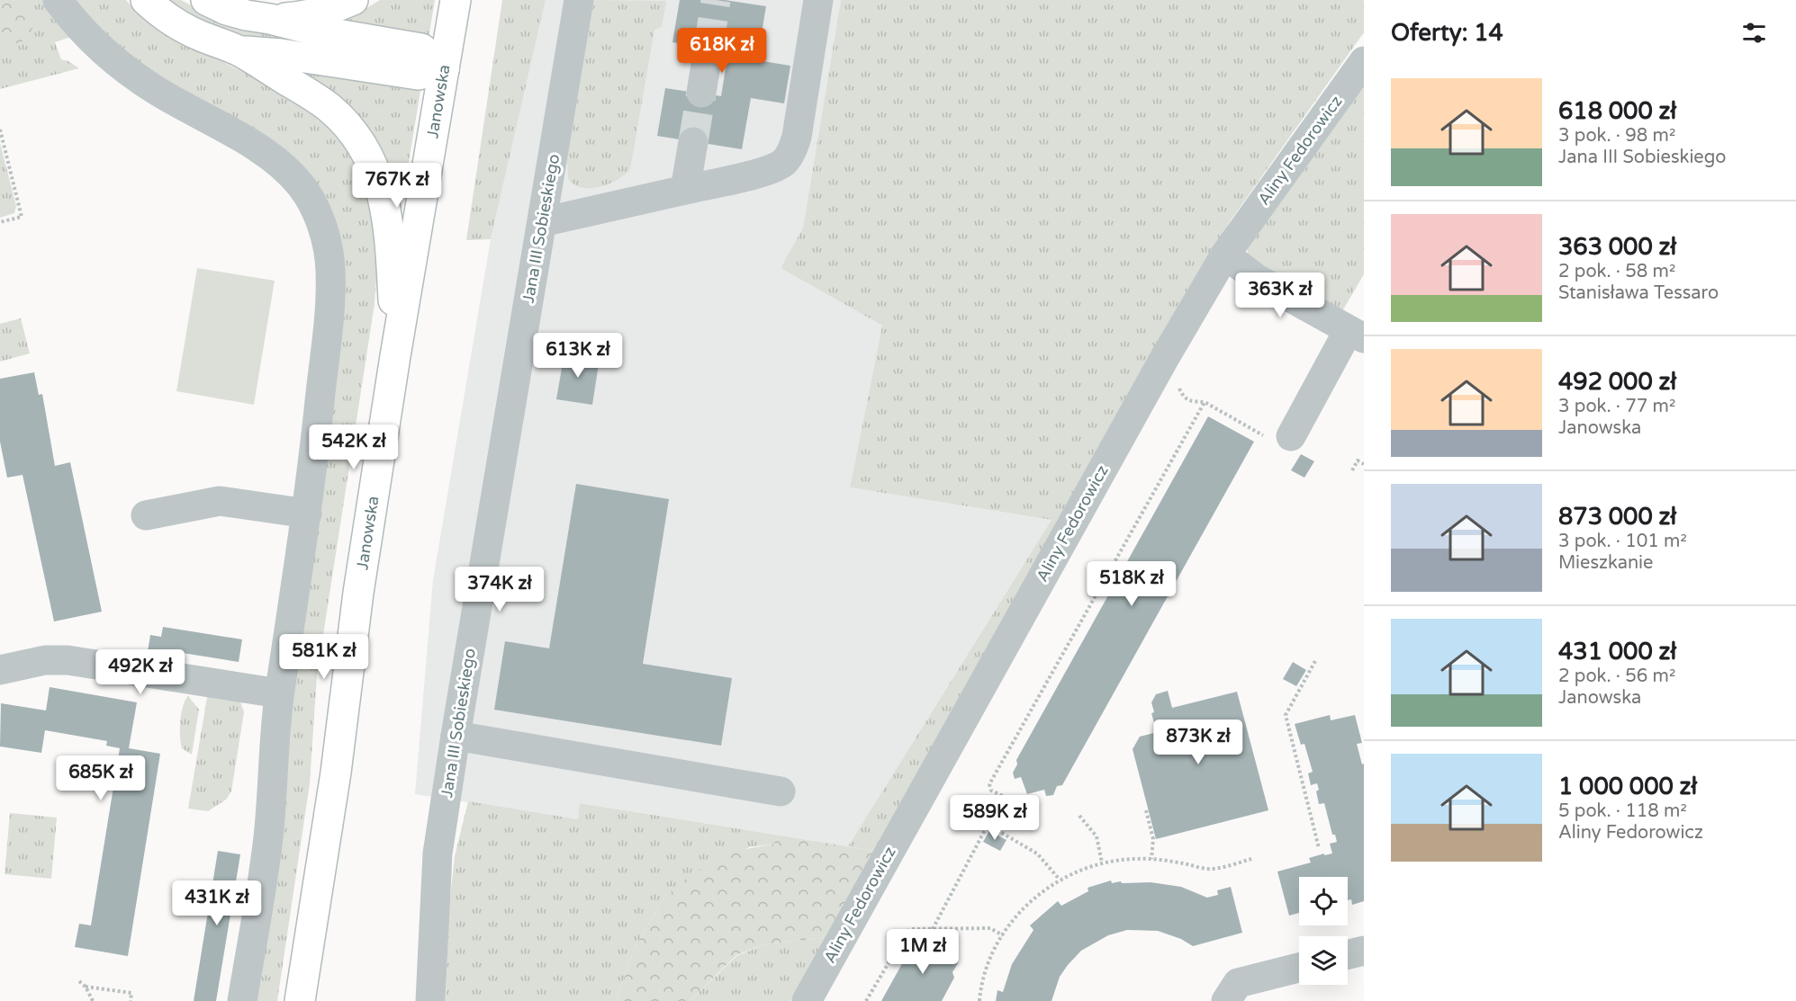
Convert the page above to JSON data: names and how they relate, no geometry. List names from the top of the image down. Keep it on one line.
{"streets":{"main road":["Janowska"],"street":["Aliny Fedorowicz","Jana III Sobieskiego"]},"page":{"heading":"Oferty: 14","price":["618K zł","767K zł","363K zł","613K zł","542K zł","518K zł","374K zł","581K zł","492K zł","873K zł","685K zł","589K zł","431K zł","1M zł"],"list":[{"name":"618 000 zł","note":"3 pok. · 98 m² · Jana III Sobieskiego"},{"name":"363 000 zł","note":"2 pok. · 58 m² · Stanisława Tessaro"},{"name":"492 000 zł","note":"3 pok. · 77 m² · Janowska"},{"name":"873 000 zł","note":"3 pok. · 101 m² · Mieszkanie"},{"name":"431 000 zł","note":"2 pok. · 56 m² · Janowska"},{"name":"1 000 000 zł","note":"5 pok. · 118 m² · Aliny Fedorowicz"}]}}
